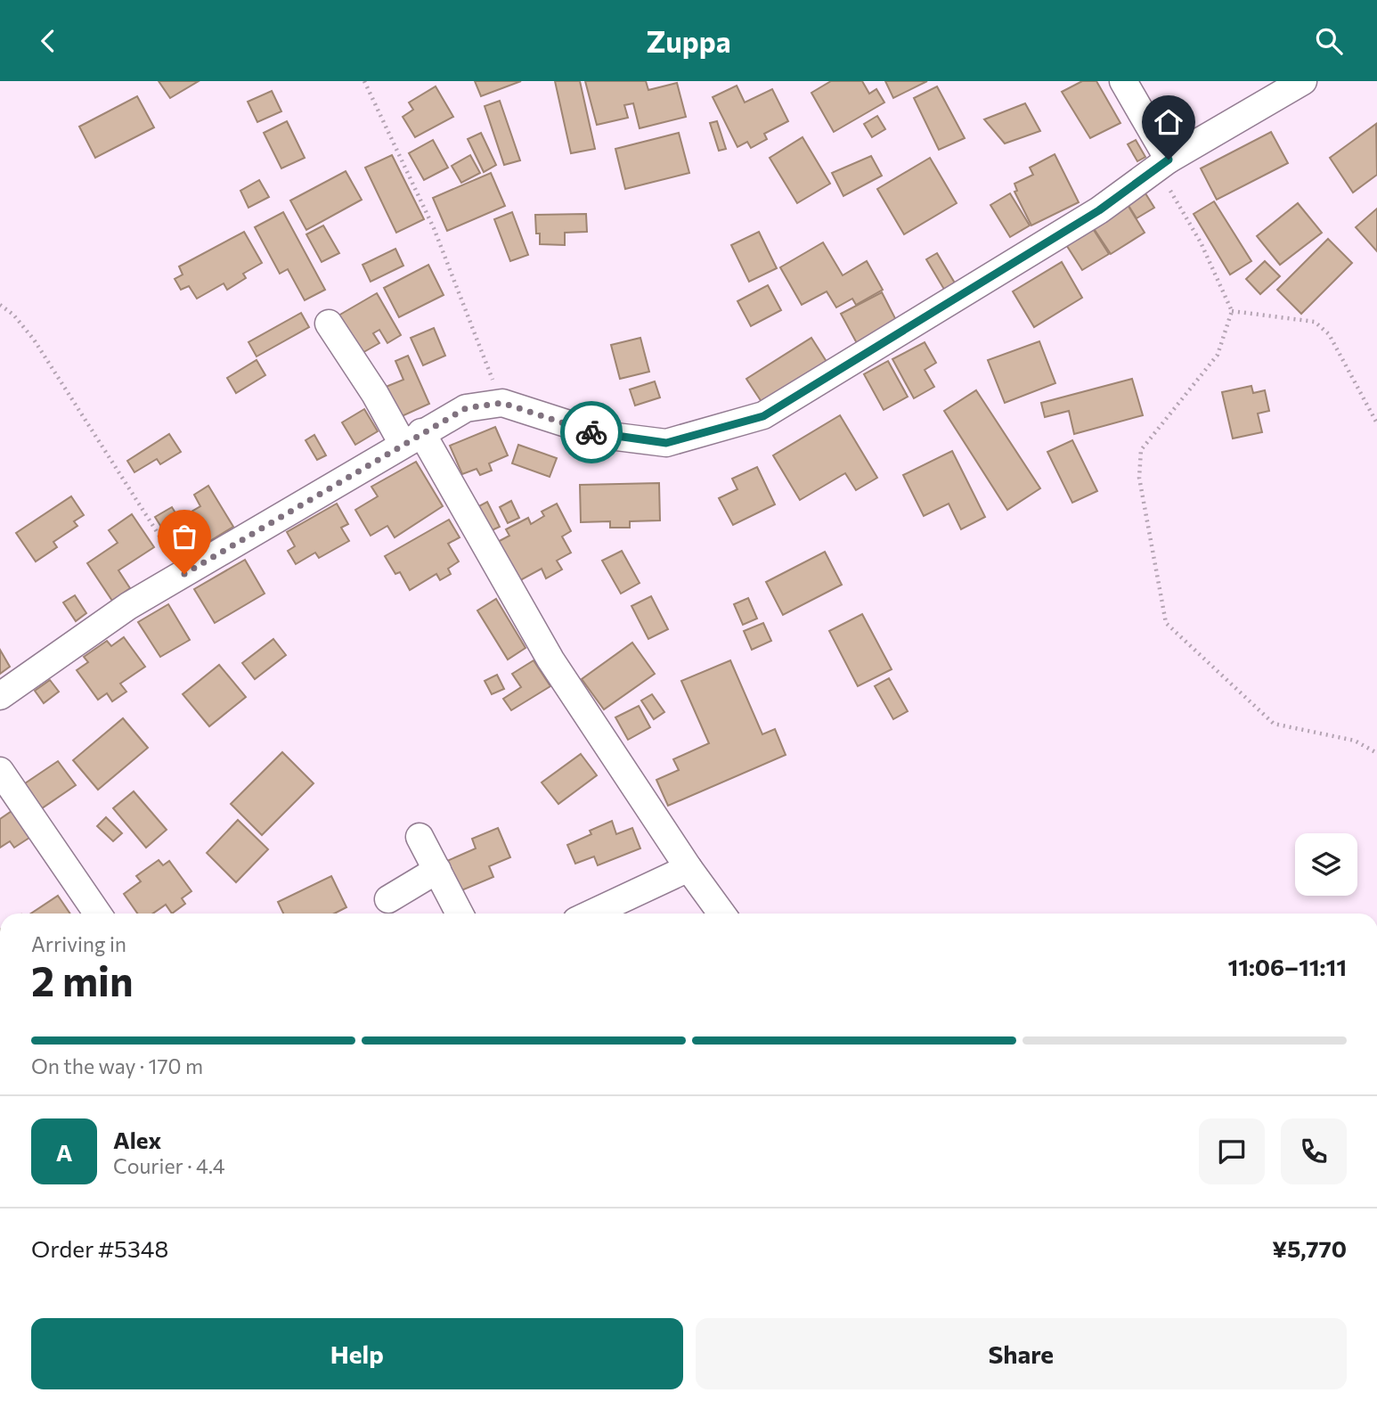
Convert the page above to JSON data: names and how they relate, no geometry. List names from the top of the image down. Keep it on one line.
{"page":{"header":"Zuppa","heading":["2 min","Arriving in","11:06–11:11"],"panel":["Alex","Courier · 4.4","Order #5348","¥5,770"],"bar":"On the way · 170 m","round":"A","buttons":["Help","Share"]}}
